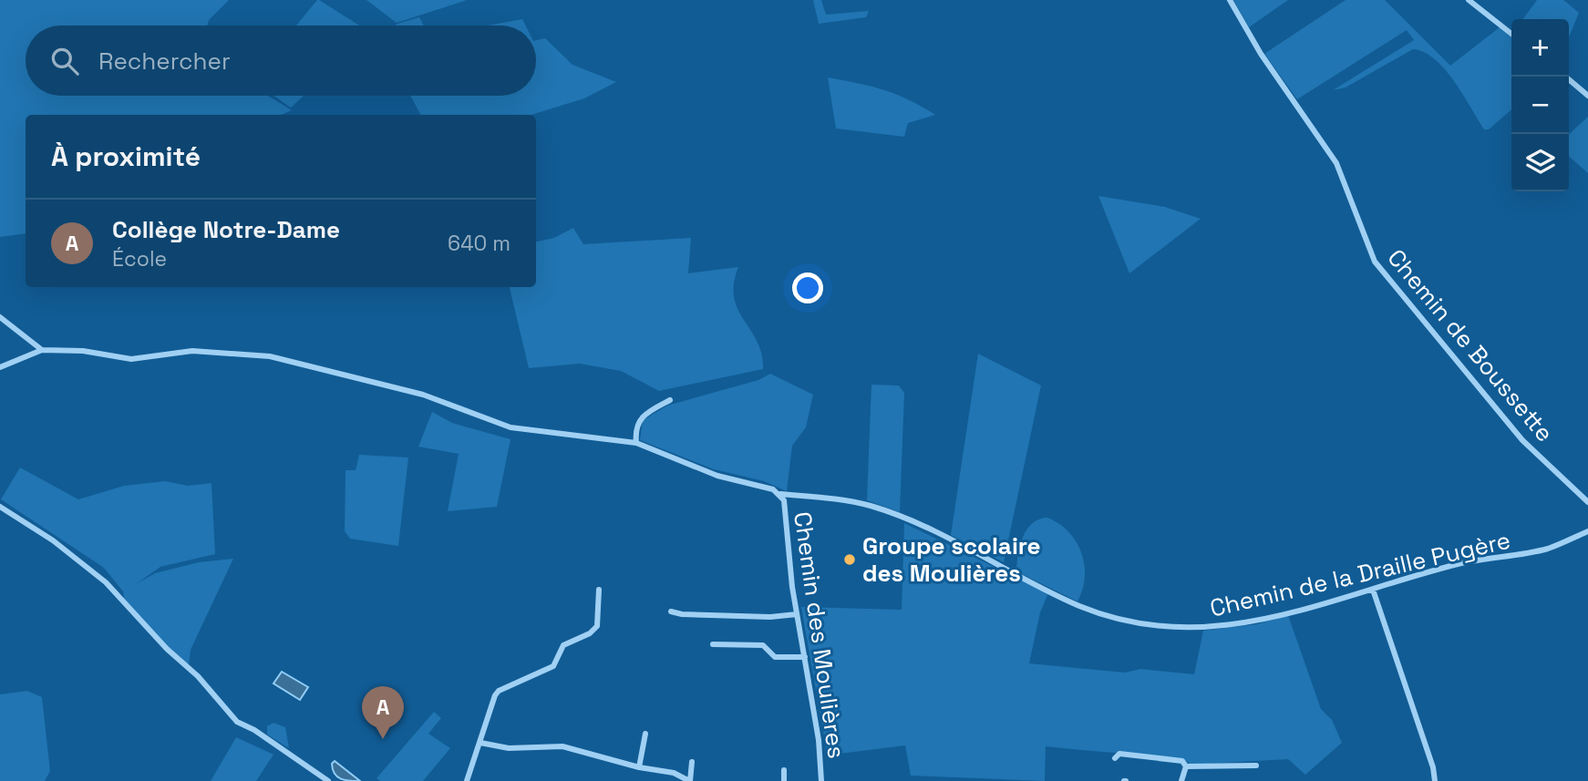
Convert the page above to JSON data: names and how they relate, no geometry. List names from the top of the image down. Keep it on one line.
{"streets":{"street":["Chemin de Boussette","Chemin de la Draille Pugère","Chemin des Moulières"]},"crossings":[["Chemin de la Draille Pugère","Chemin des Moulières"]],"places":["Groupe scolaire des Moulières"],"page":{"map_buttons":["+","−"],"search":"Rechercher","heading":"À proximité","list":[{"mark":"A","name":"Collège Notre-Dame","note":"École","value":"640 m"}],"pins":"A"}}
